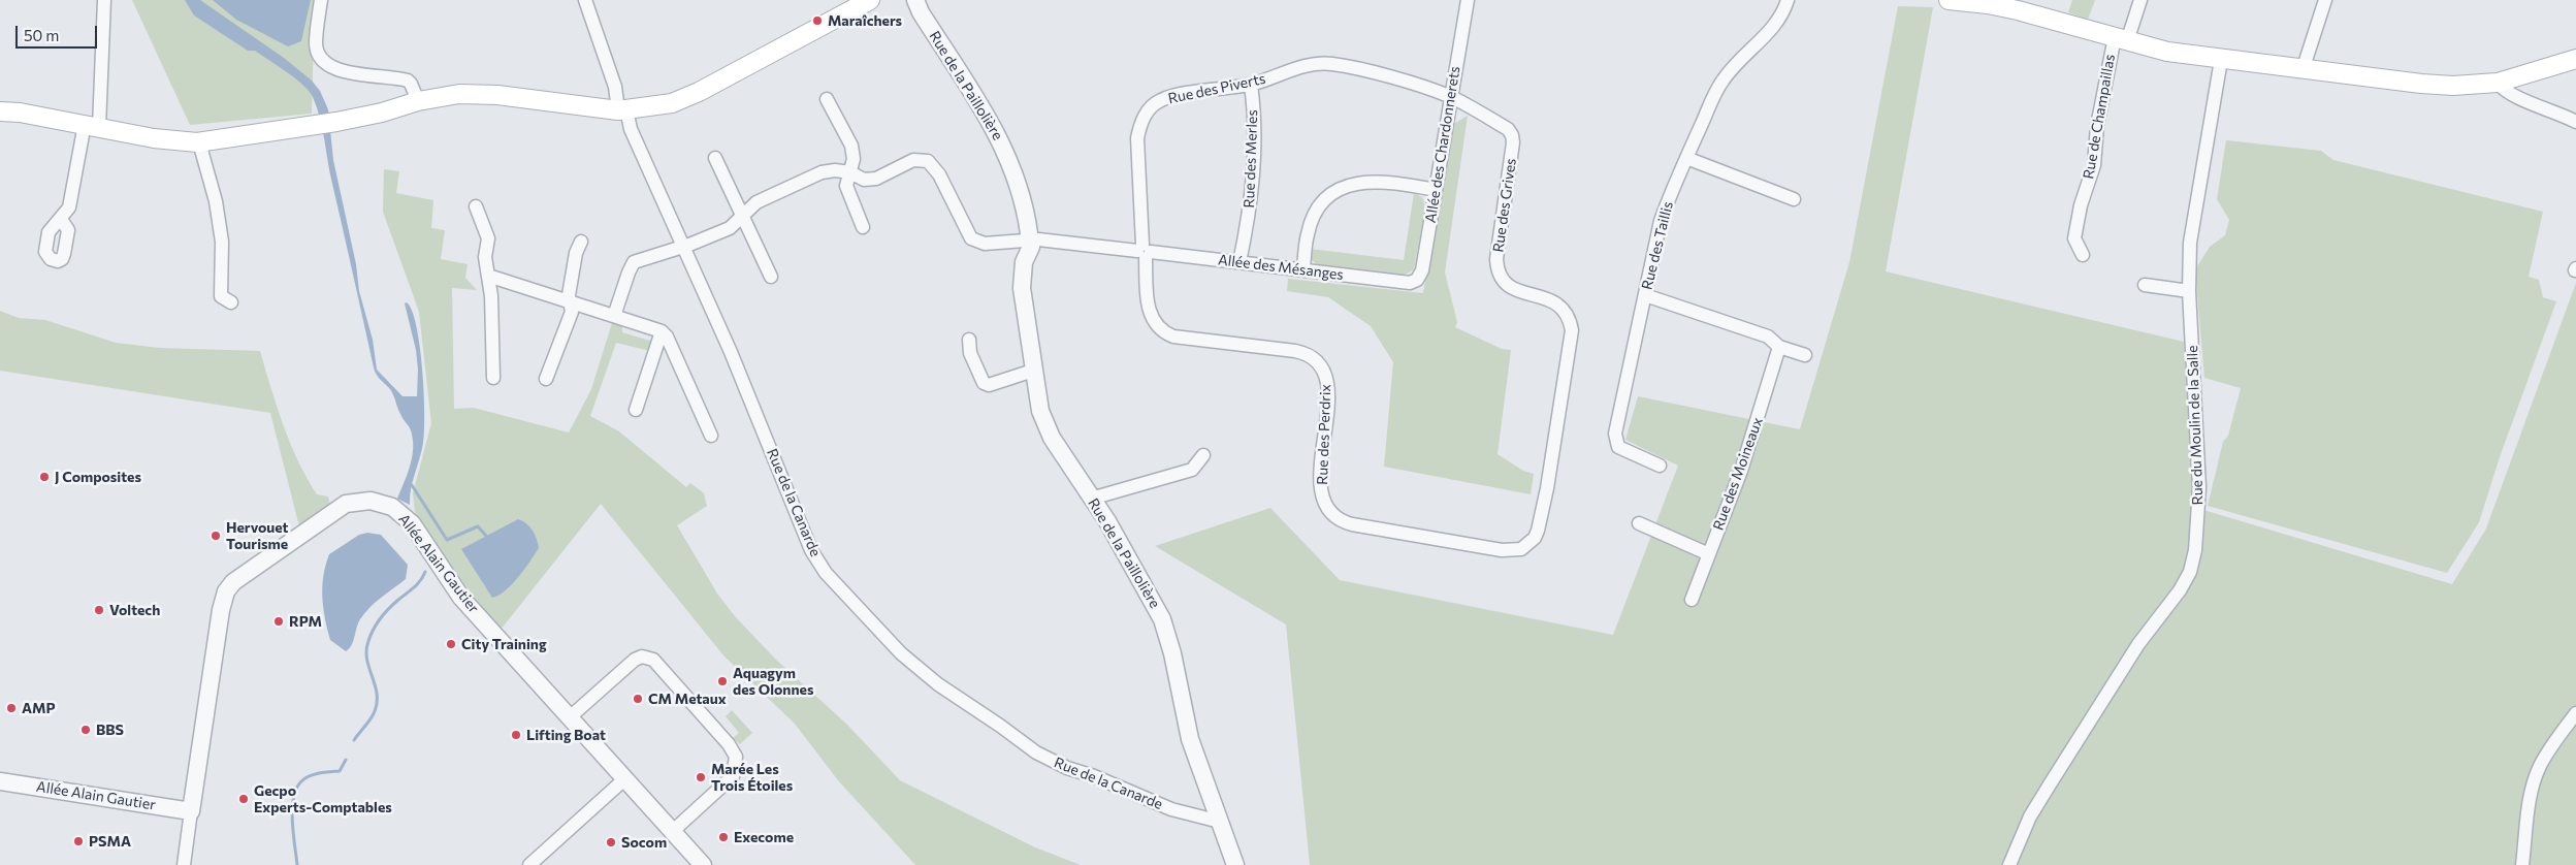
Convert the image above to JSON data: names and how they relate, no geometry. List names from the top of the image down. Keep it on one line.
{"streets":{"street":["Rue de la Paillolière","Rue des Piverts","Rue de Champaillas","Allée des Chardonnerets","Rue des Merles","Rue des Grives","Rue des Taillis","Allée des Mésanges","Rue du Moulin de la Salle","Rue des Perdrix","Rue des Moineaux","Rue de la Canarde","Allée Alain Gautier"]},"crossings":[["Rue de la Paillolière","Allée des Mésanges"],["Rue de la Paillolière","Rue de la Canarde"],["Rue des Piverts","Allée des Chardonnerets"],["Rue des Piverts","Rue des Merles"],["Rue des Piverts","Rue des Grives"],["Rue des Piverts","Allée des Mésanges"],["Rue des Piverts","Rue des Perdrix"],["Allée des Chardonnerets","Rue des Grives"],["Allée des Chardonnerets","Allée des Mésanges"],["Rue des Merles","Allée des Mésanges"],["Rue des Grives","Rue des Perdrix"],["Allée des Mésanges","Rue des Perdrix"]],"places":["Maraîchers","J Composites","Hervouet Tourisme","Voltech","RPM","City Training","Aquagym des Olonnes","CM Metaux","AMP","BBS","Lifting Boat","Marée Les Trois Étoiles","Gecpo Experts-Comptables","Execome","PSMA","Socom"],"scale_bar":"50 m"}
